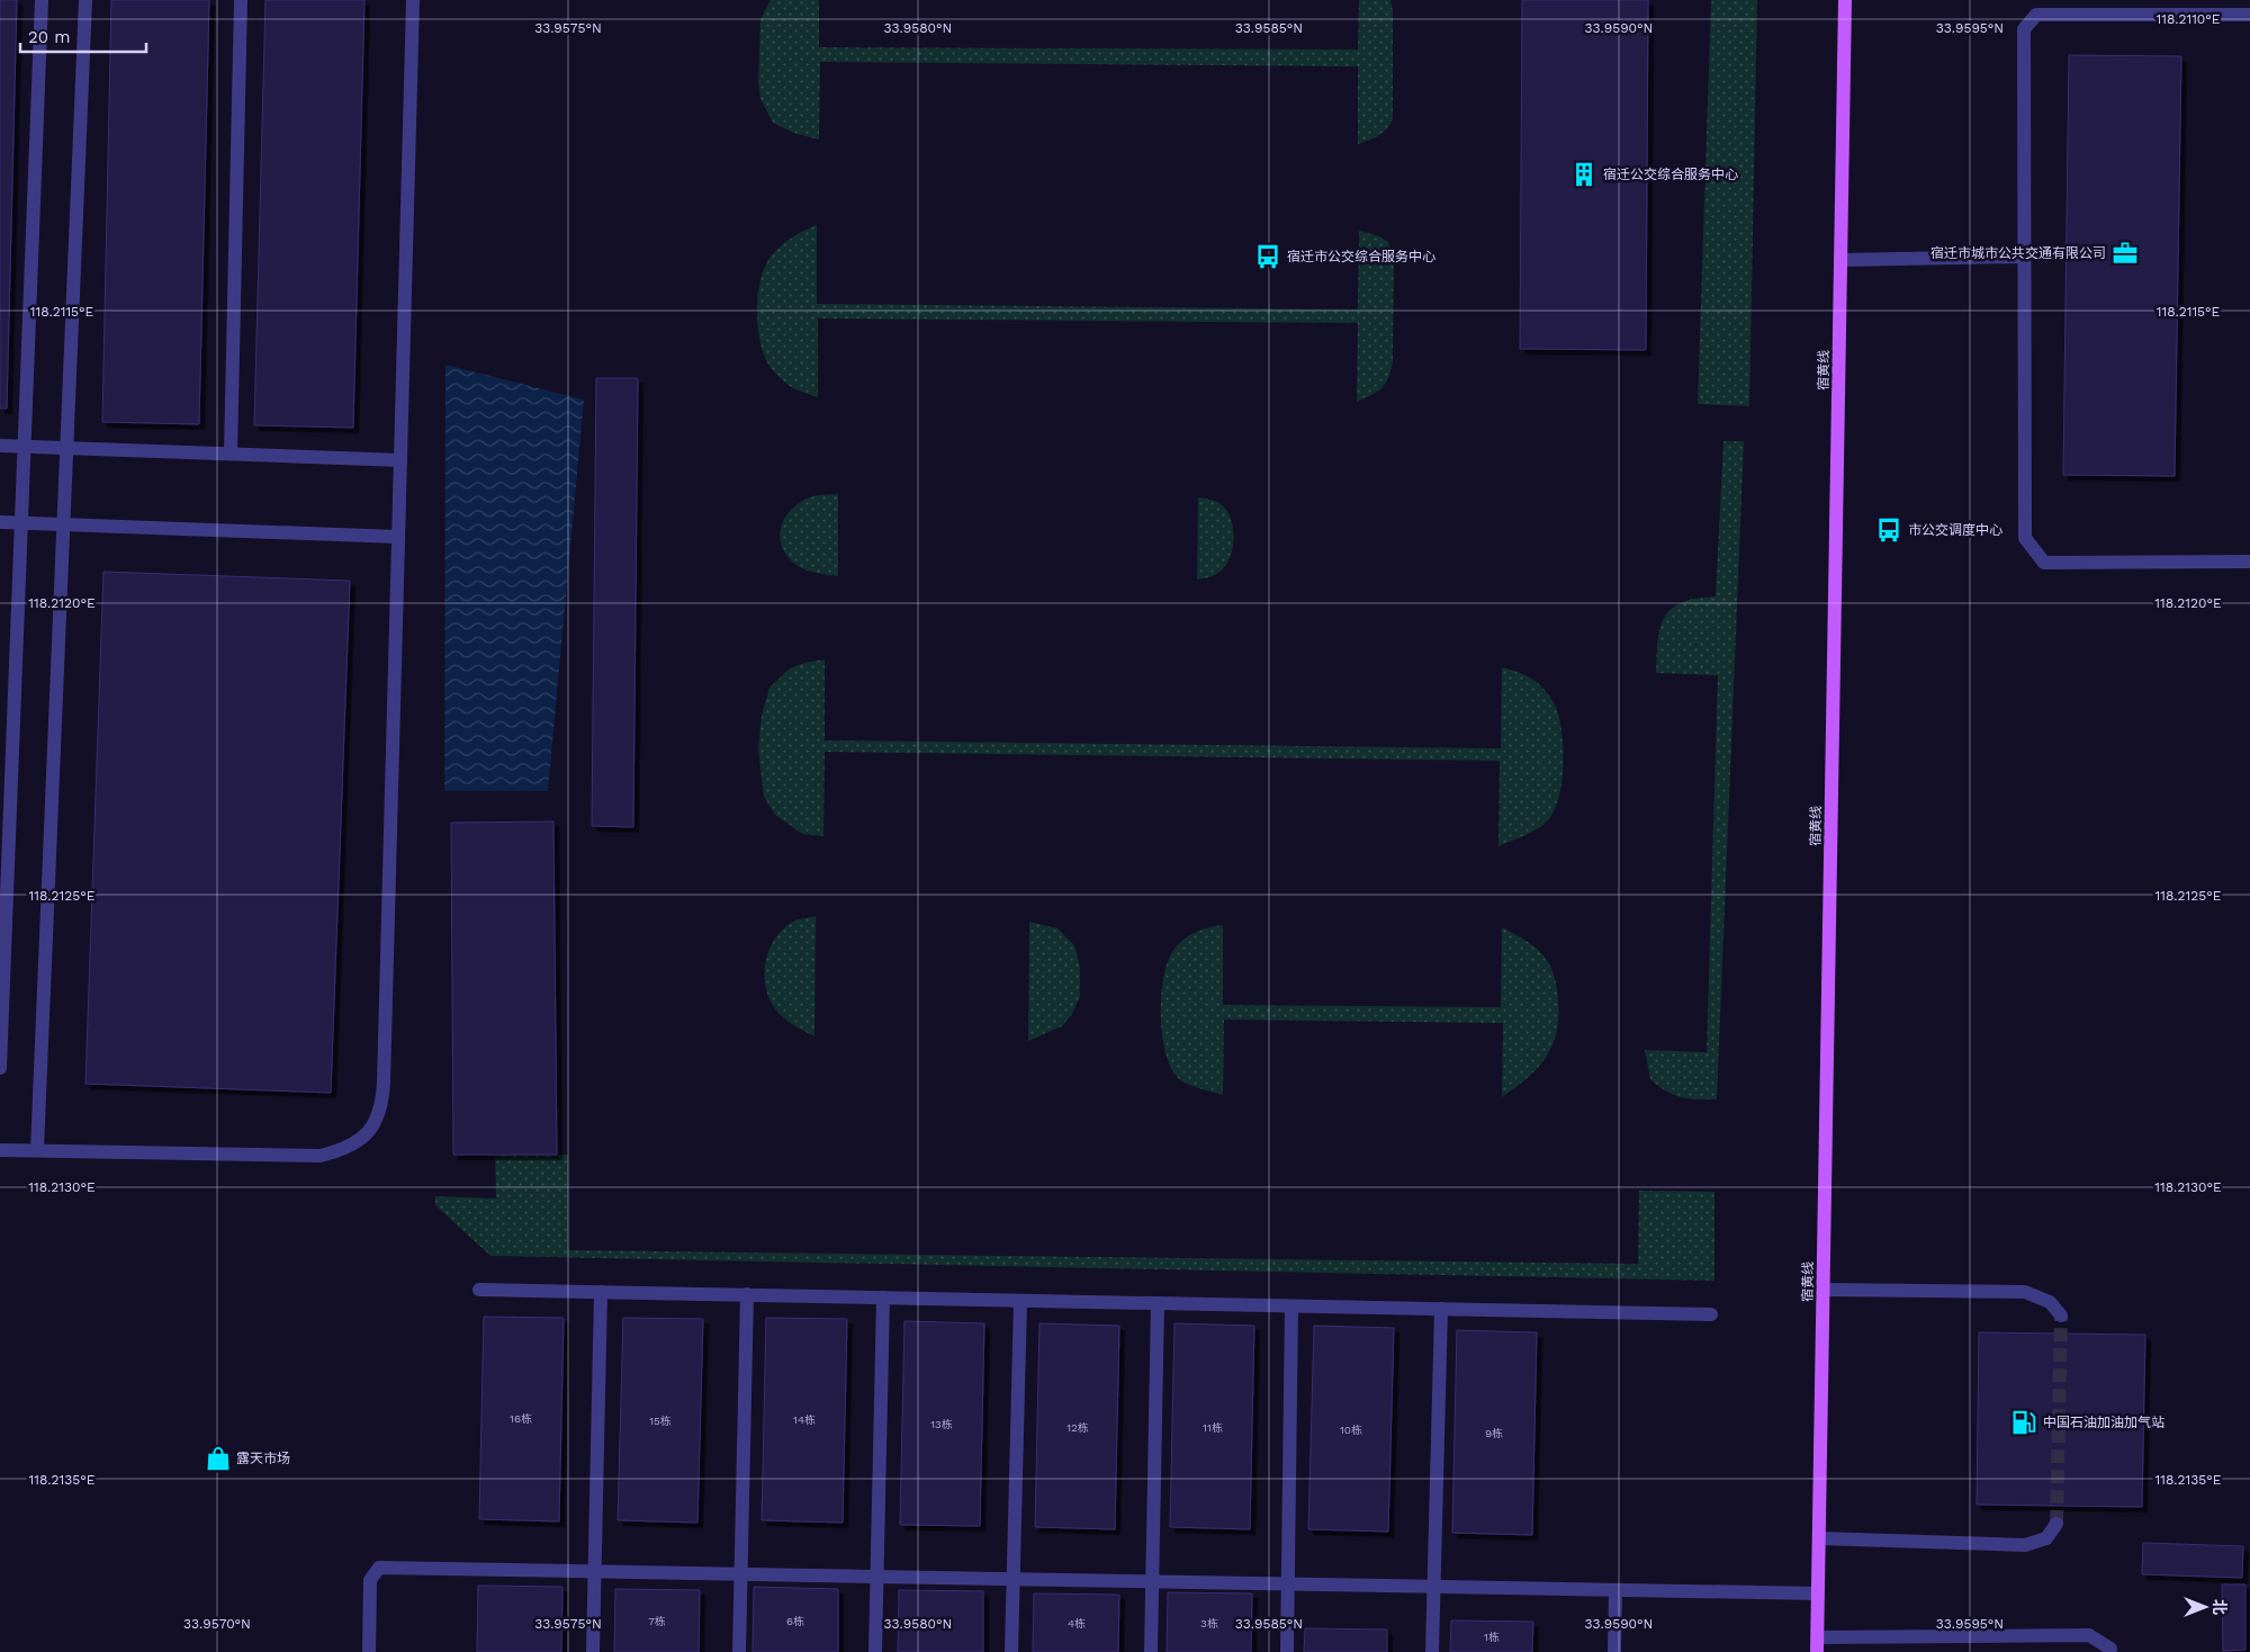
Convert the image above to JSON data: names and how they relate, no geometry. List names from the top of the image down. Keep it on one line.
{"streets":{"main road":["宿黄线"]},"places":{"building":["宿迁公交综合服务中心"],"office":["宿迁市城市公共交通有限公司"],"bus stop":["宿迁市公交综合服务中心","市公交调度中心"],"fuel station":["中国石油加油加气站"],"shop":["露天市场"]},"house_numbers":["16栋","14栋","15栋","13栋","12栋","11栋","10栋","9栋","7栋","6栋","4栋","3栋","1栋"],"scale_bar":"20 m","north":"right","coordinates":["118.2110°E","33.9575°N","33.9580°N","33.9585°N","33.9590°N","33.9595°N","118.2115°E","118.2120°E","118.2125°E","118.2130°E","118.2135°E","33.9570°N"]}
